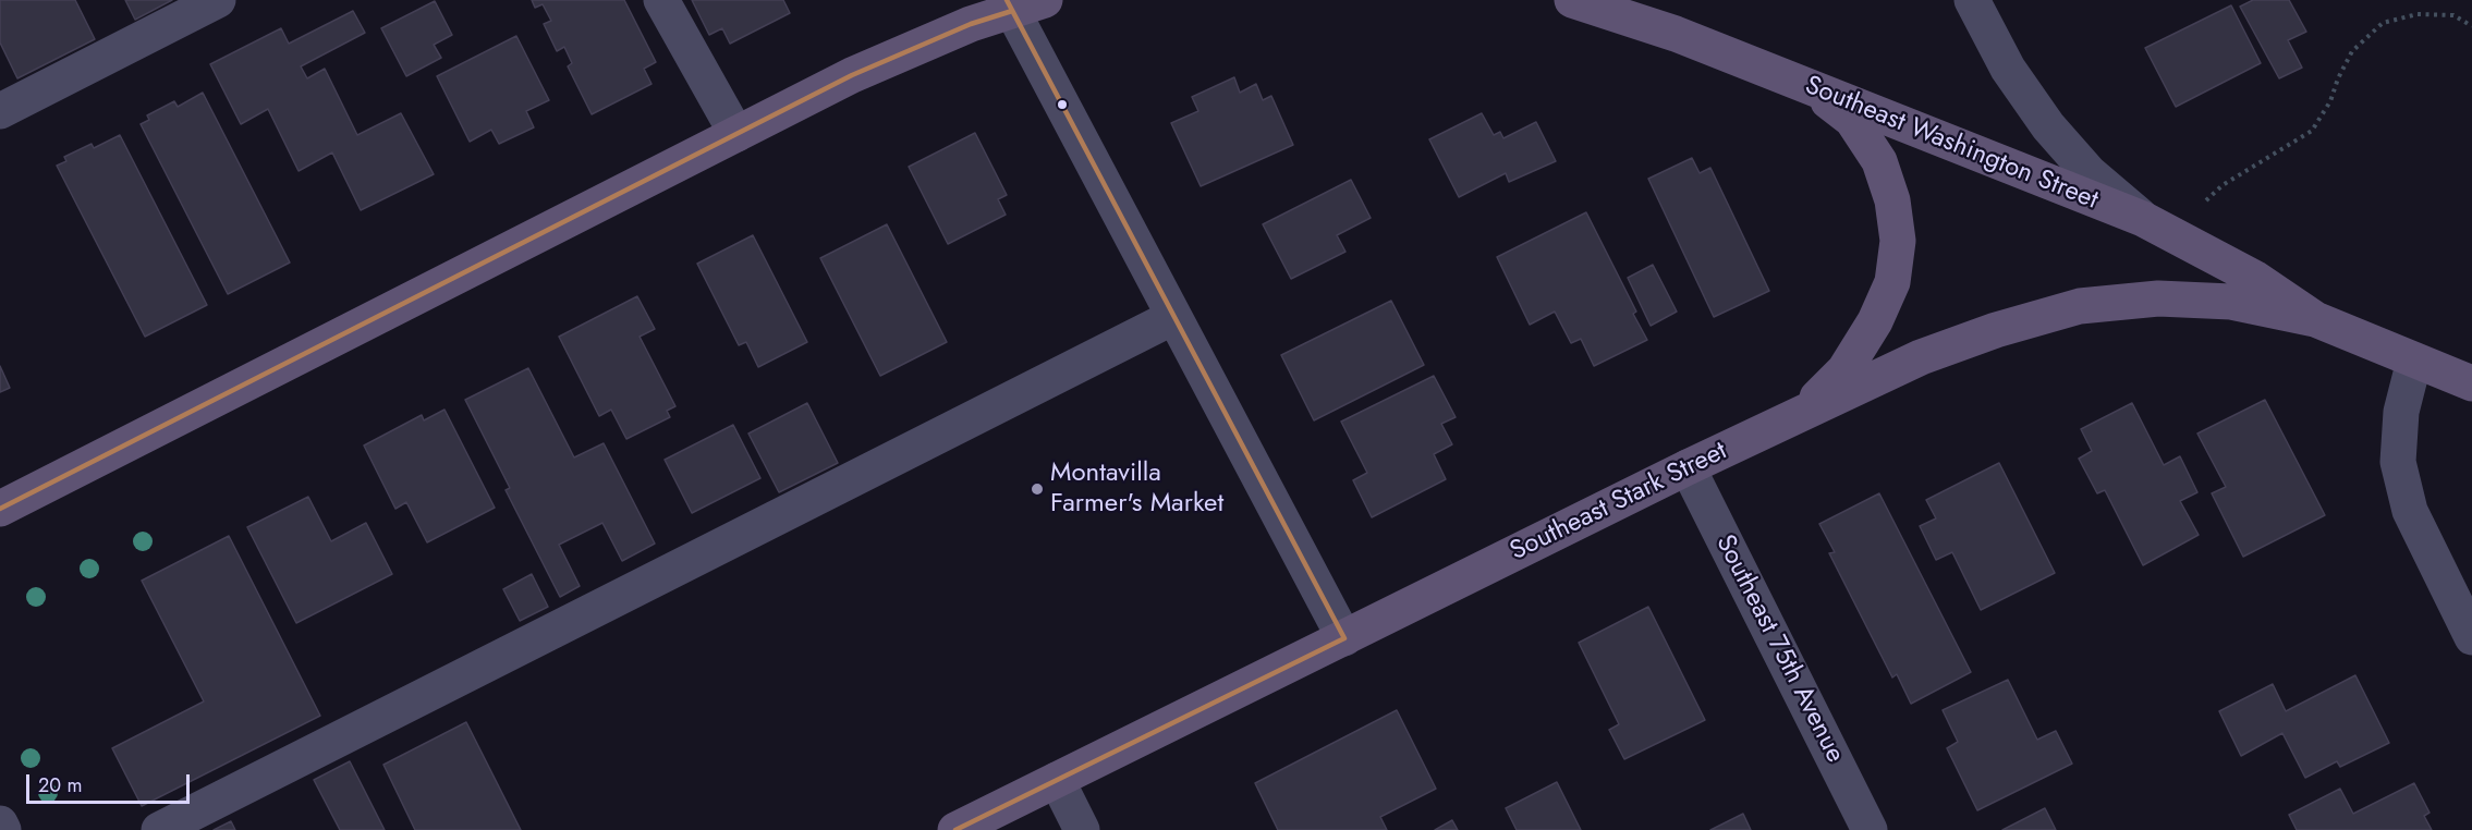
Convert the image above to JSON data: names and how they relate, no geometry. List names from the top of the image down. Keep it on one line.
{"streets":{"main road":["Southeast Washington Street","Southeast Stark Street"],"street":["Southeast 75th Avenue"]},"crossings":[["Southeast Washington Street","Southeast Stark Street"],["Southeast Stark Street","Southeast 75th Avenue"]],"places":["Montavilla Farmer's Market"],"scale_bar":"20 m"}
